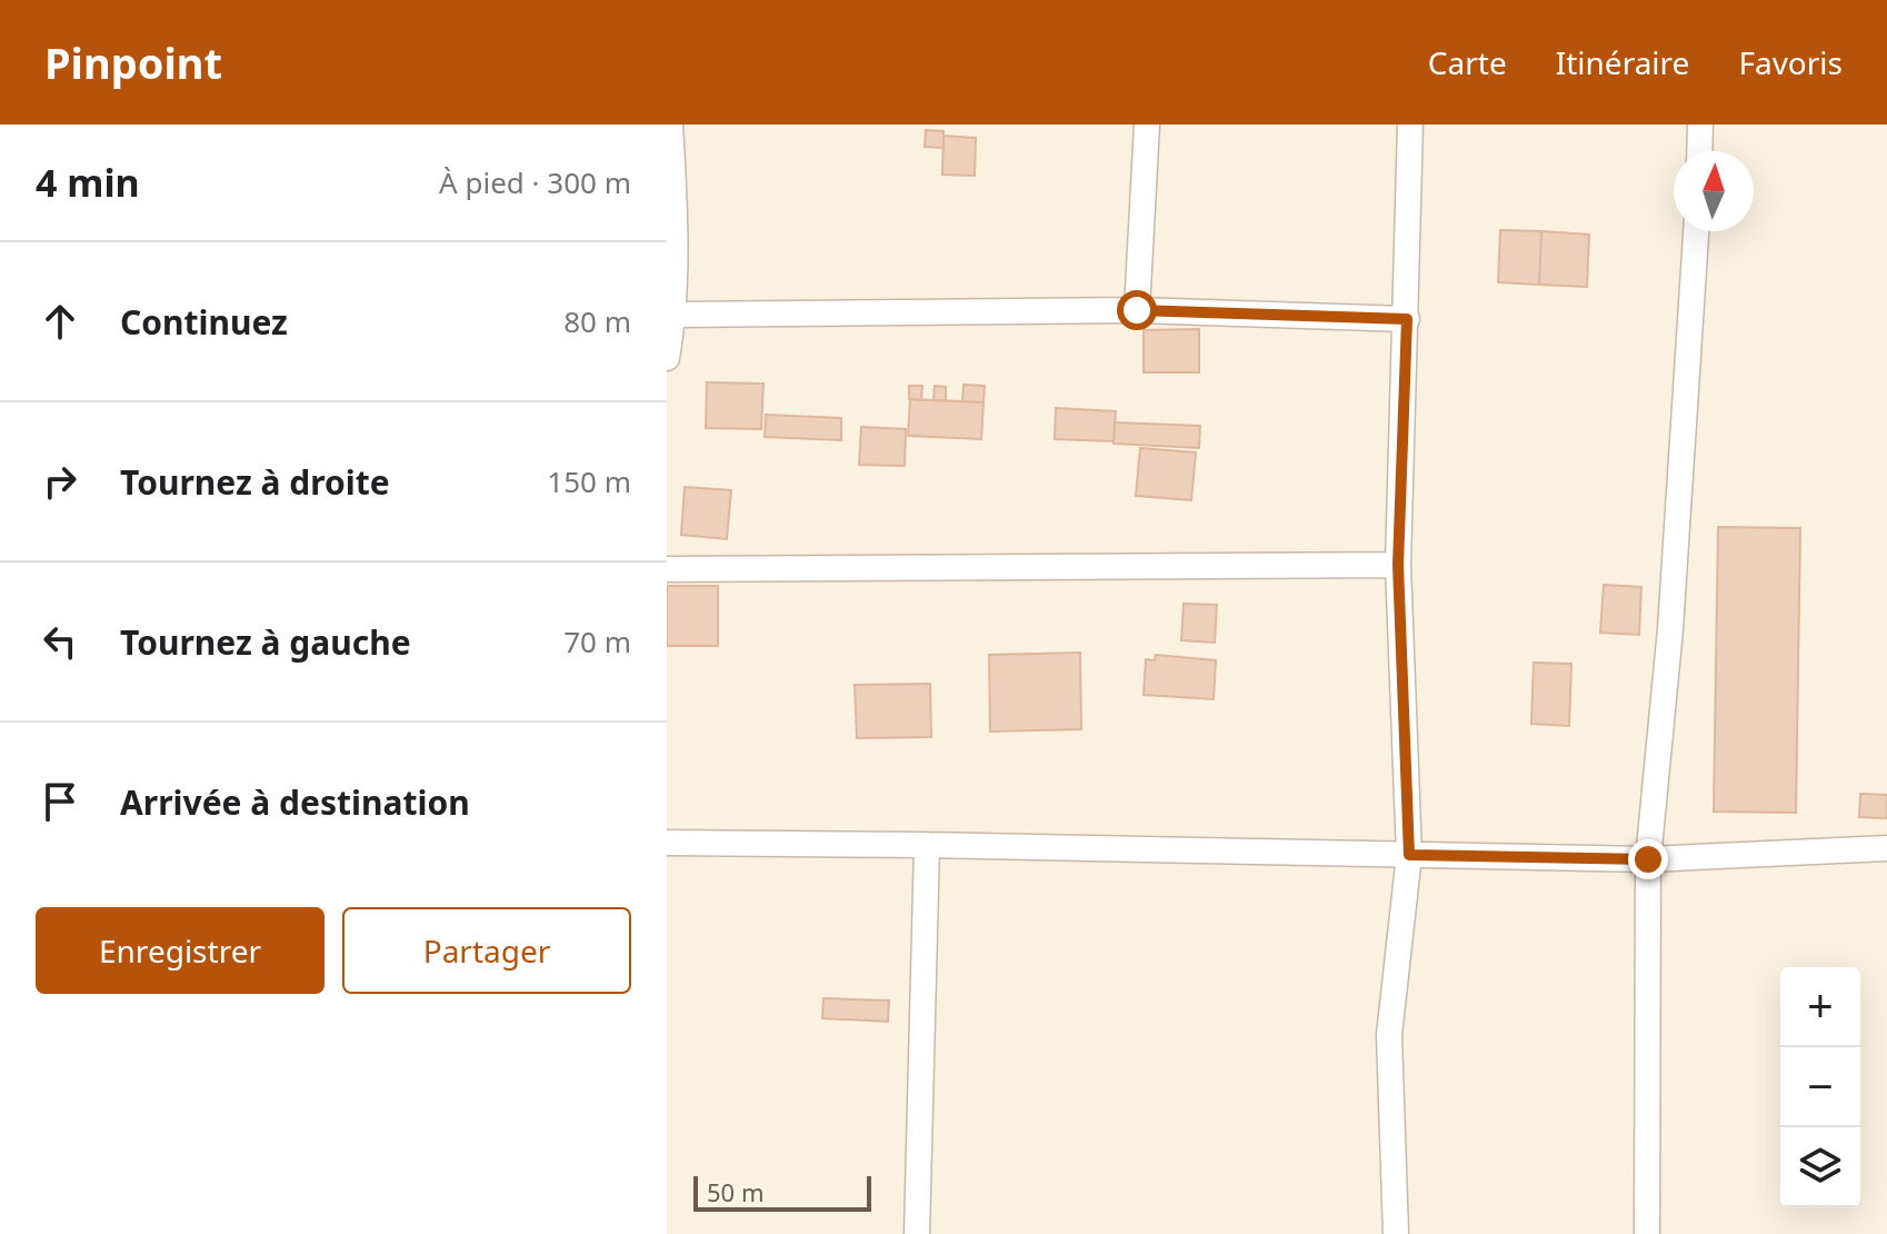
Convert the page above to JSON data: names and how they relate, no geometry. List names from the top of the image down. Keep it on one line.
{"scale_bar":"50 m","north":"top","page":{"header":"Pinpoint","nav":["Carte","Itinéraire","Favoris"],"heading":["4 min","À pied · 300 m"],"list":[["Continuez","80 m"],["Tournez à droite","150 m"],["Tournez à gauche","70 m"],"Arrivée à destination"],"buttons":["Enregistrer","Partager"],"map_buttons":["+","−"],"scale":"50 m"}}
